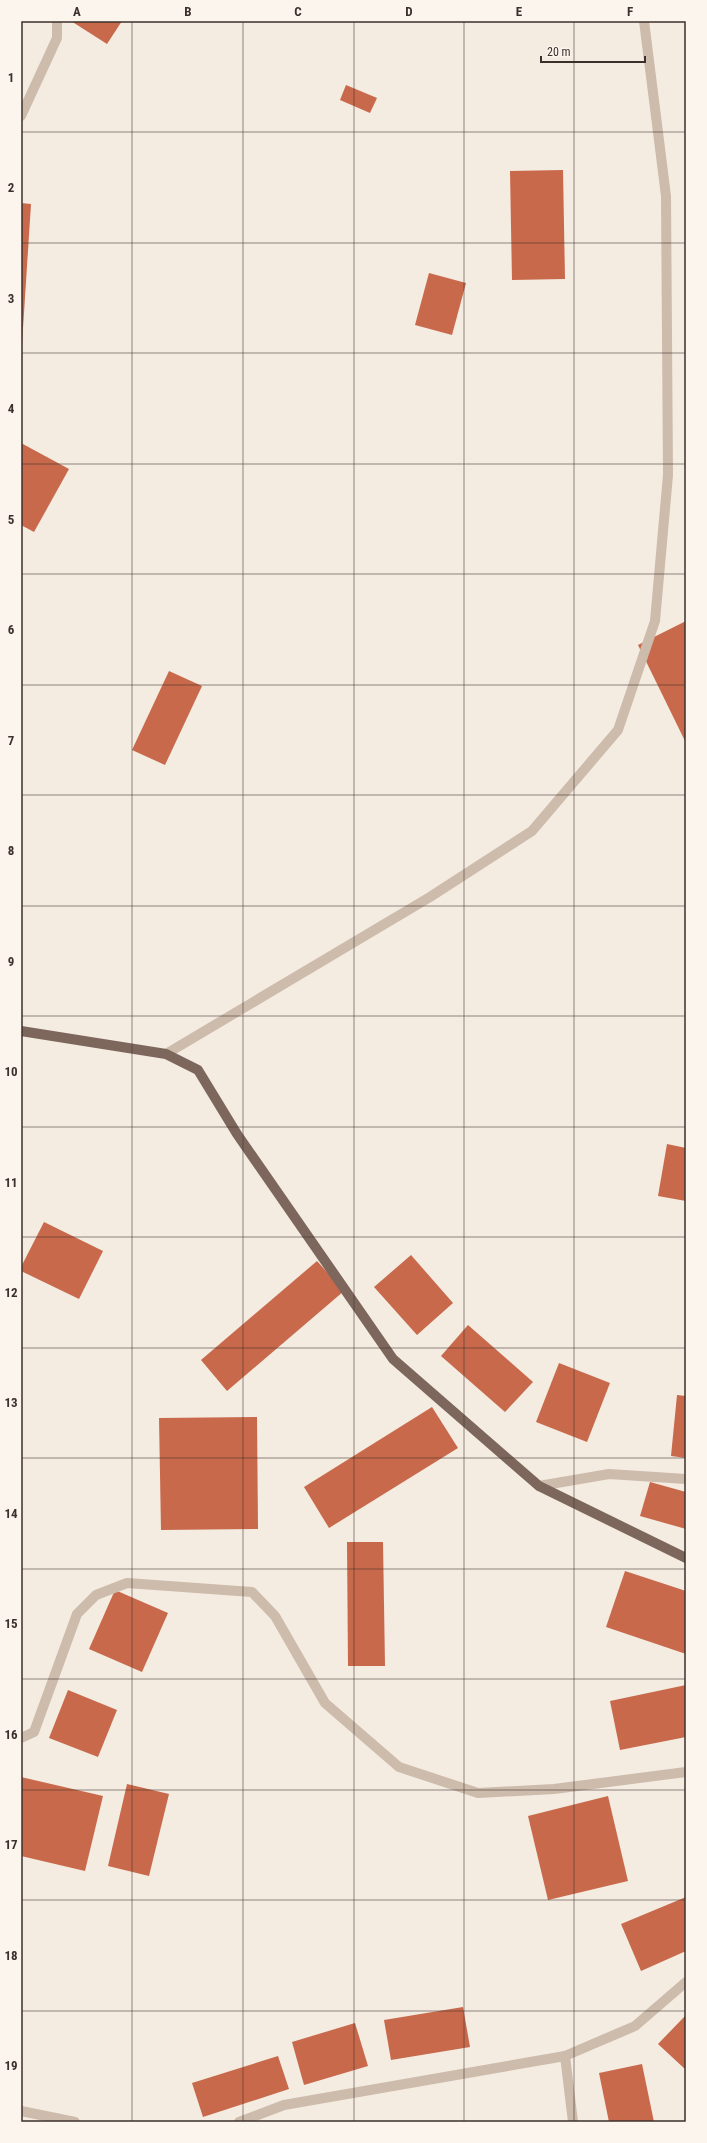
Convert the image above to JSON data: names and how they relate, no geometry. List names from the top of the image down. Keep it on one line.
{"scale_bar":"20 m","grid":{"columns":["A","B","C","D","E","F"],"rows":["1","2","3","4","5","6","7","8","9","10","11","12","13","14","15","16","17","18","19"]}}
